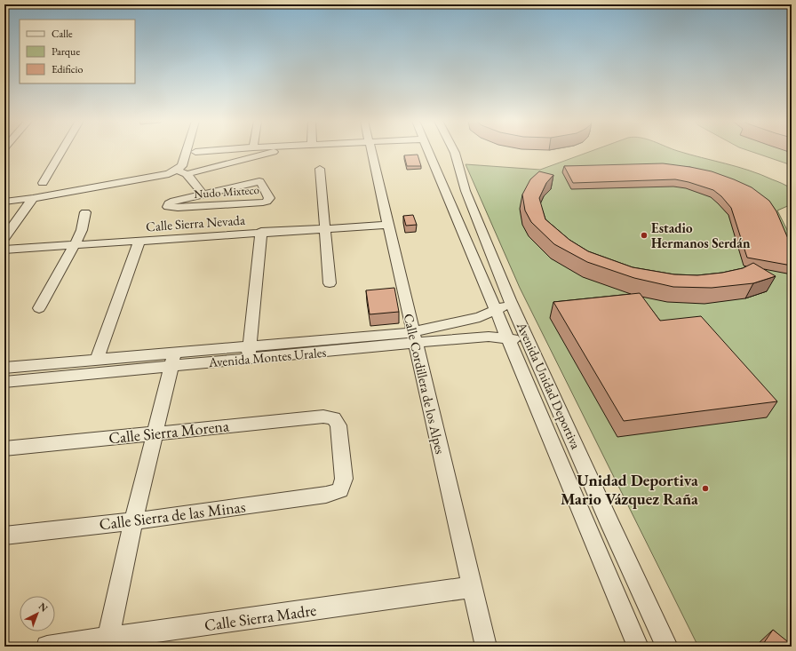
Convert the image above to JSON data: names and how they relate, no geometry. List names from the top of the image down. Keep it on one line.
{"streets":{"street":["Nudo Mixteco","Calle Sierra Nevada","Avenida Montes Urales","Calle Cordillera de los Alpes","Avenida Unidad Deportiva","Calle Sierra Morena","Calle Sierra de las Minas","Calle Sierra Madre"]},"crossings":[["Calle Sierra Nevada","Calle Cordillera de los Alpes"],["Avenida Montes Urales","Calle Cordillera de los Alpes"],["Avenida Montes Urales","Avenida Unidad Deportiva"],["Calle Cordillera de los Alpes","Calle Sierra Madre"],["Calle Sierra Morena","Calle Sierra de las Minas"]],"places":["Estadio Hermanos Serdán","Unidad Deportiva Mario Vázquez Raña"],"legend":["Calle","Parque","Edificio"],"north":"top right"}
